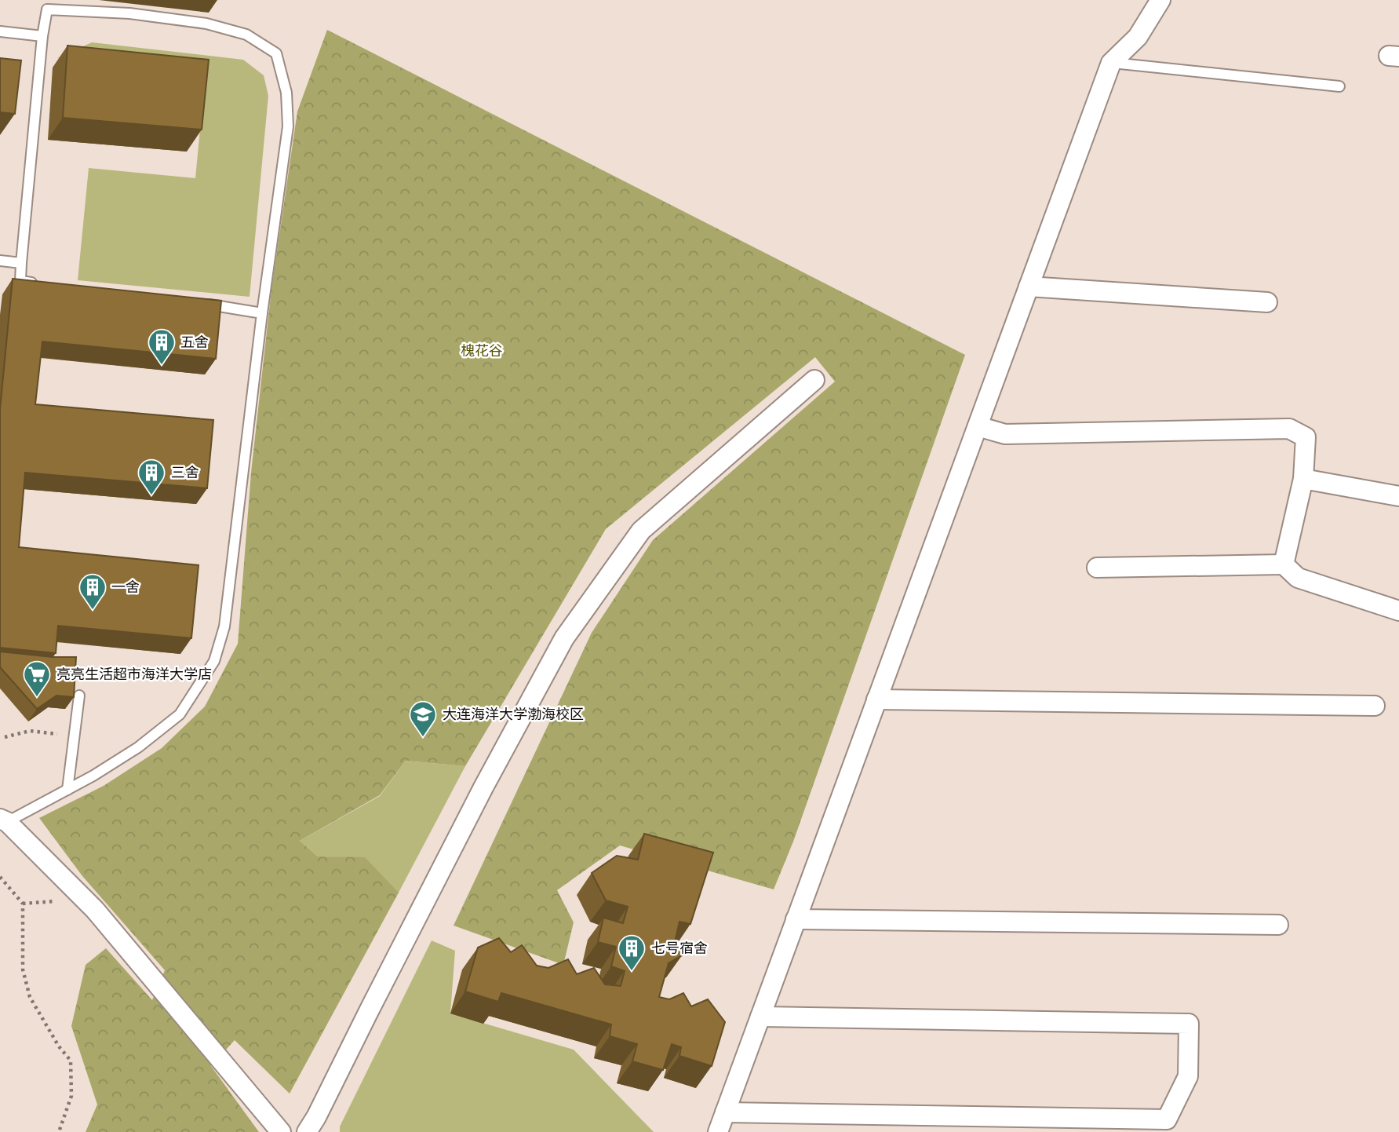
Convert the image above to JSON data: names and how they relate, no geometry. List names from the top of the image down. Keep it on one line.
{"parks":["槐花谷"],"places":{"building":["五舍","三舍","一舍","七号宿舍"],"supermarket":["亮亮生活超市海洋大学店"],"school or university":["大连海洋大学渤海校区"]}}
